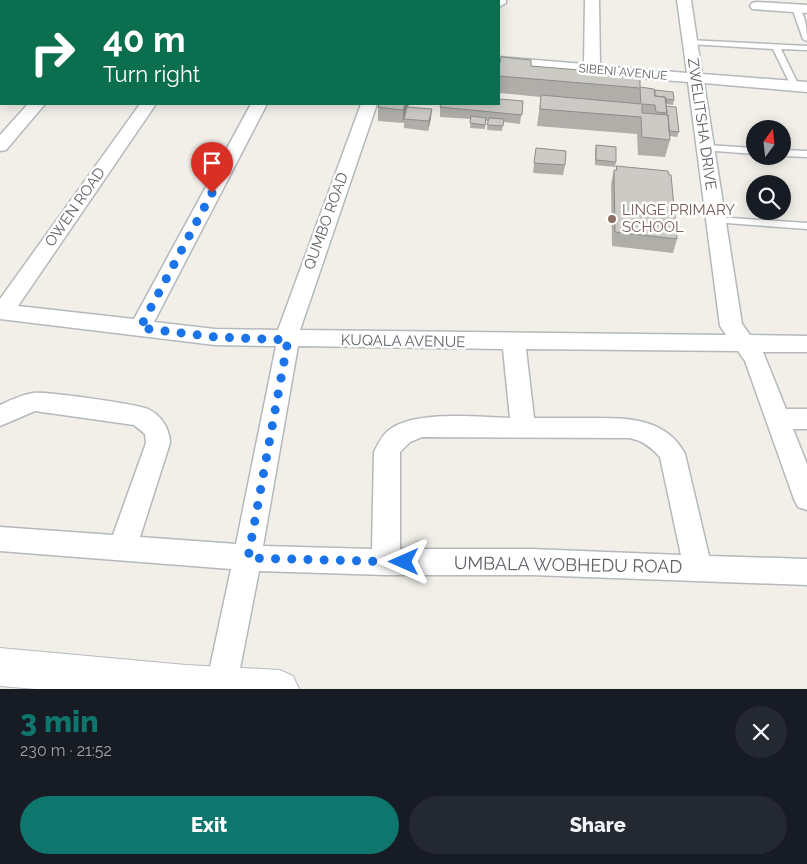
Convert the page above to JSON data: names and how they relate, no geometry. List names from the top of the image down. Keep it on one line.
{"streets":{"street":["SIBENI AVENUE","ZWELITSHA DRIVE","OWEN ROAD","QUMBO ROAD","KUQALA AVENUE","UMBALA WOBHEDU ROAD"]},"crossings":[["SIBENI AVENUE","ZWELITSHA DRIVE"],["ZWELITSHA DRIVE","KUQALA AVENUE"],["OWEN ROAD","KUQALA AVENUE"],["QUMBO ROAD","KUQALA AVENUE"],["QUMBO ROAD","UMBALA WOBHEDU ROAD"]],"places":["LINGE PRIMARY SCHOOL"],"north":"top","page":{"turn":["40 m","Turn right"],"heading":["3 min","230 m · 21:52"],"buttons":["Exit","Share"]}}
